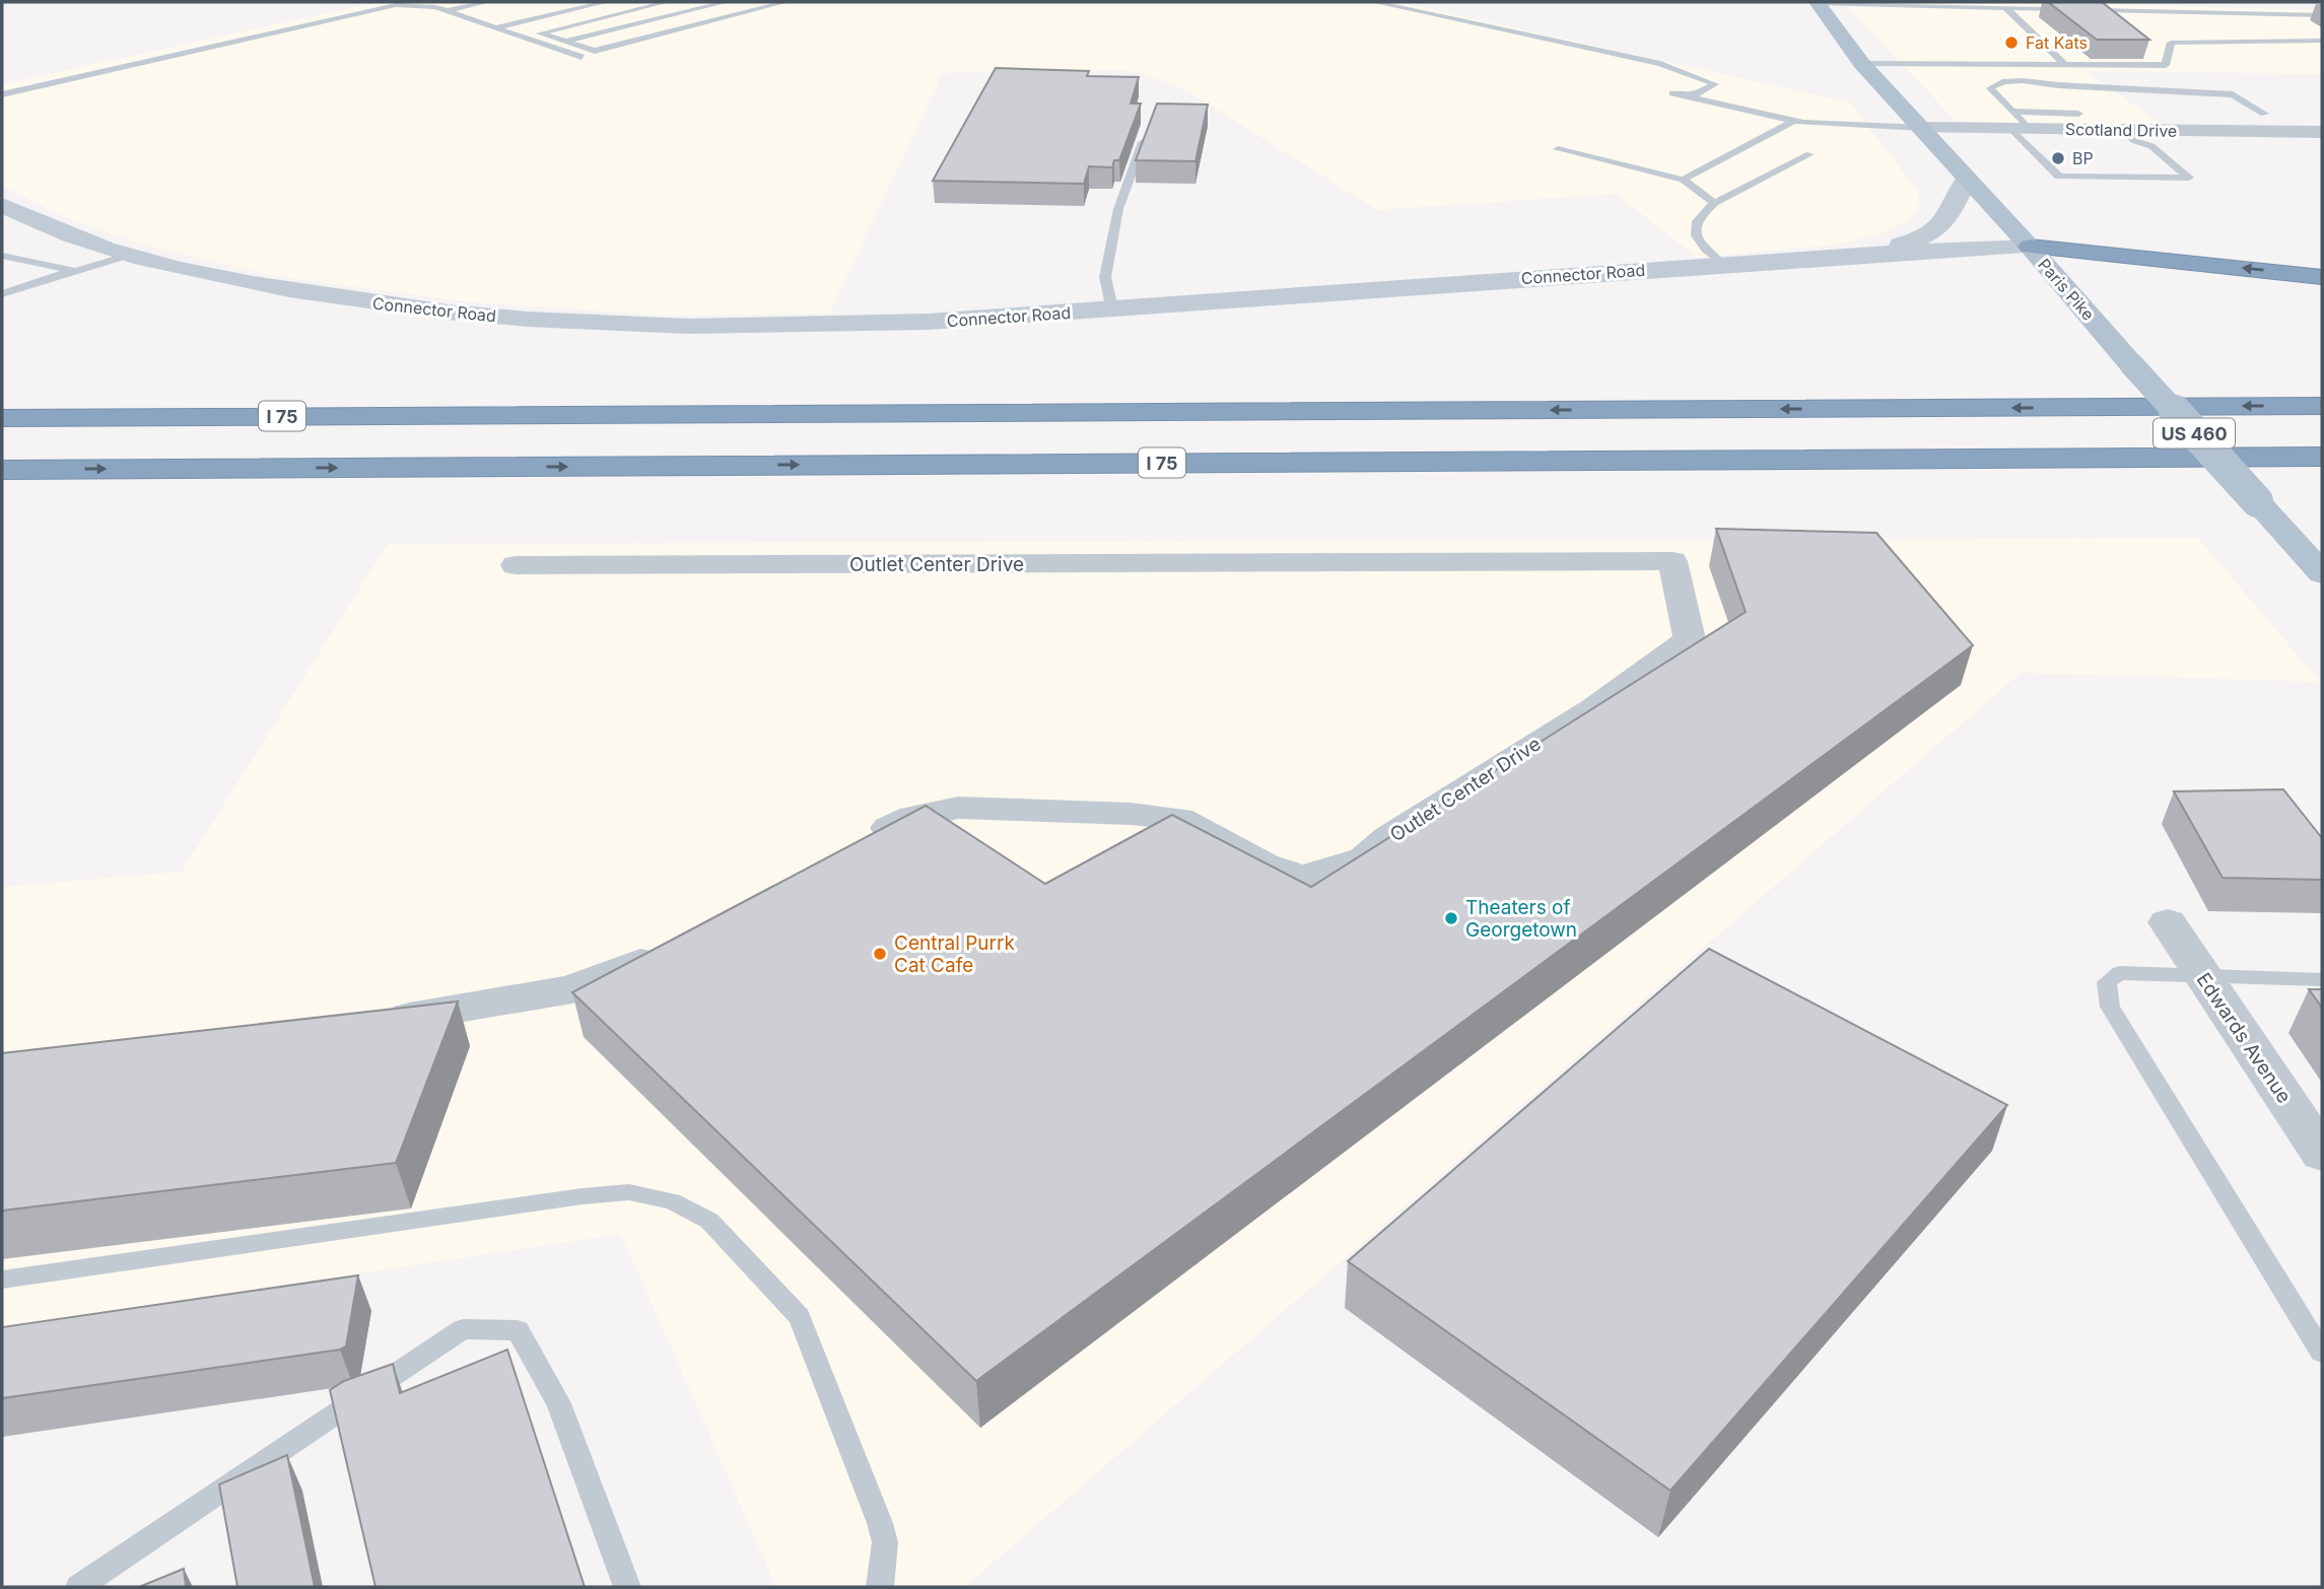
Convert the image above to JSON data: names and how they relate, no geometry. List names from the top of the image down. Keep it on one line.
{"streets":{"highway":["I 75"],"main road":["Connector Road","Paris Pike","US 460"],"street":["Scotland Drive","Outlet Center Drive","Edwards Avenue"]},"crossings":[["Scotland Drive","Paris Pike"],["Connector Road","Paris Pike"]],"places":["Fat Kats","BP","Theaters of Georgetown","Central Purrk Cat Cafe"]}
